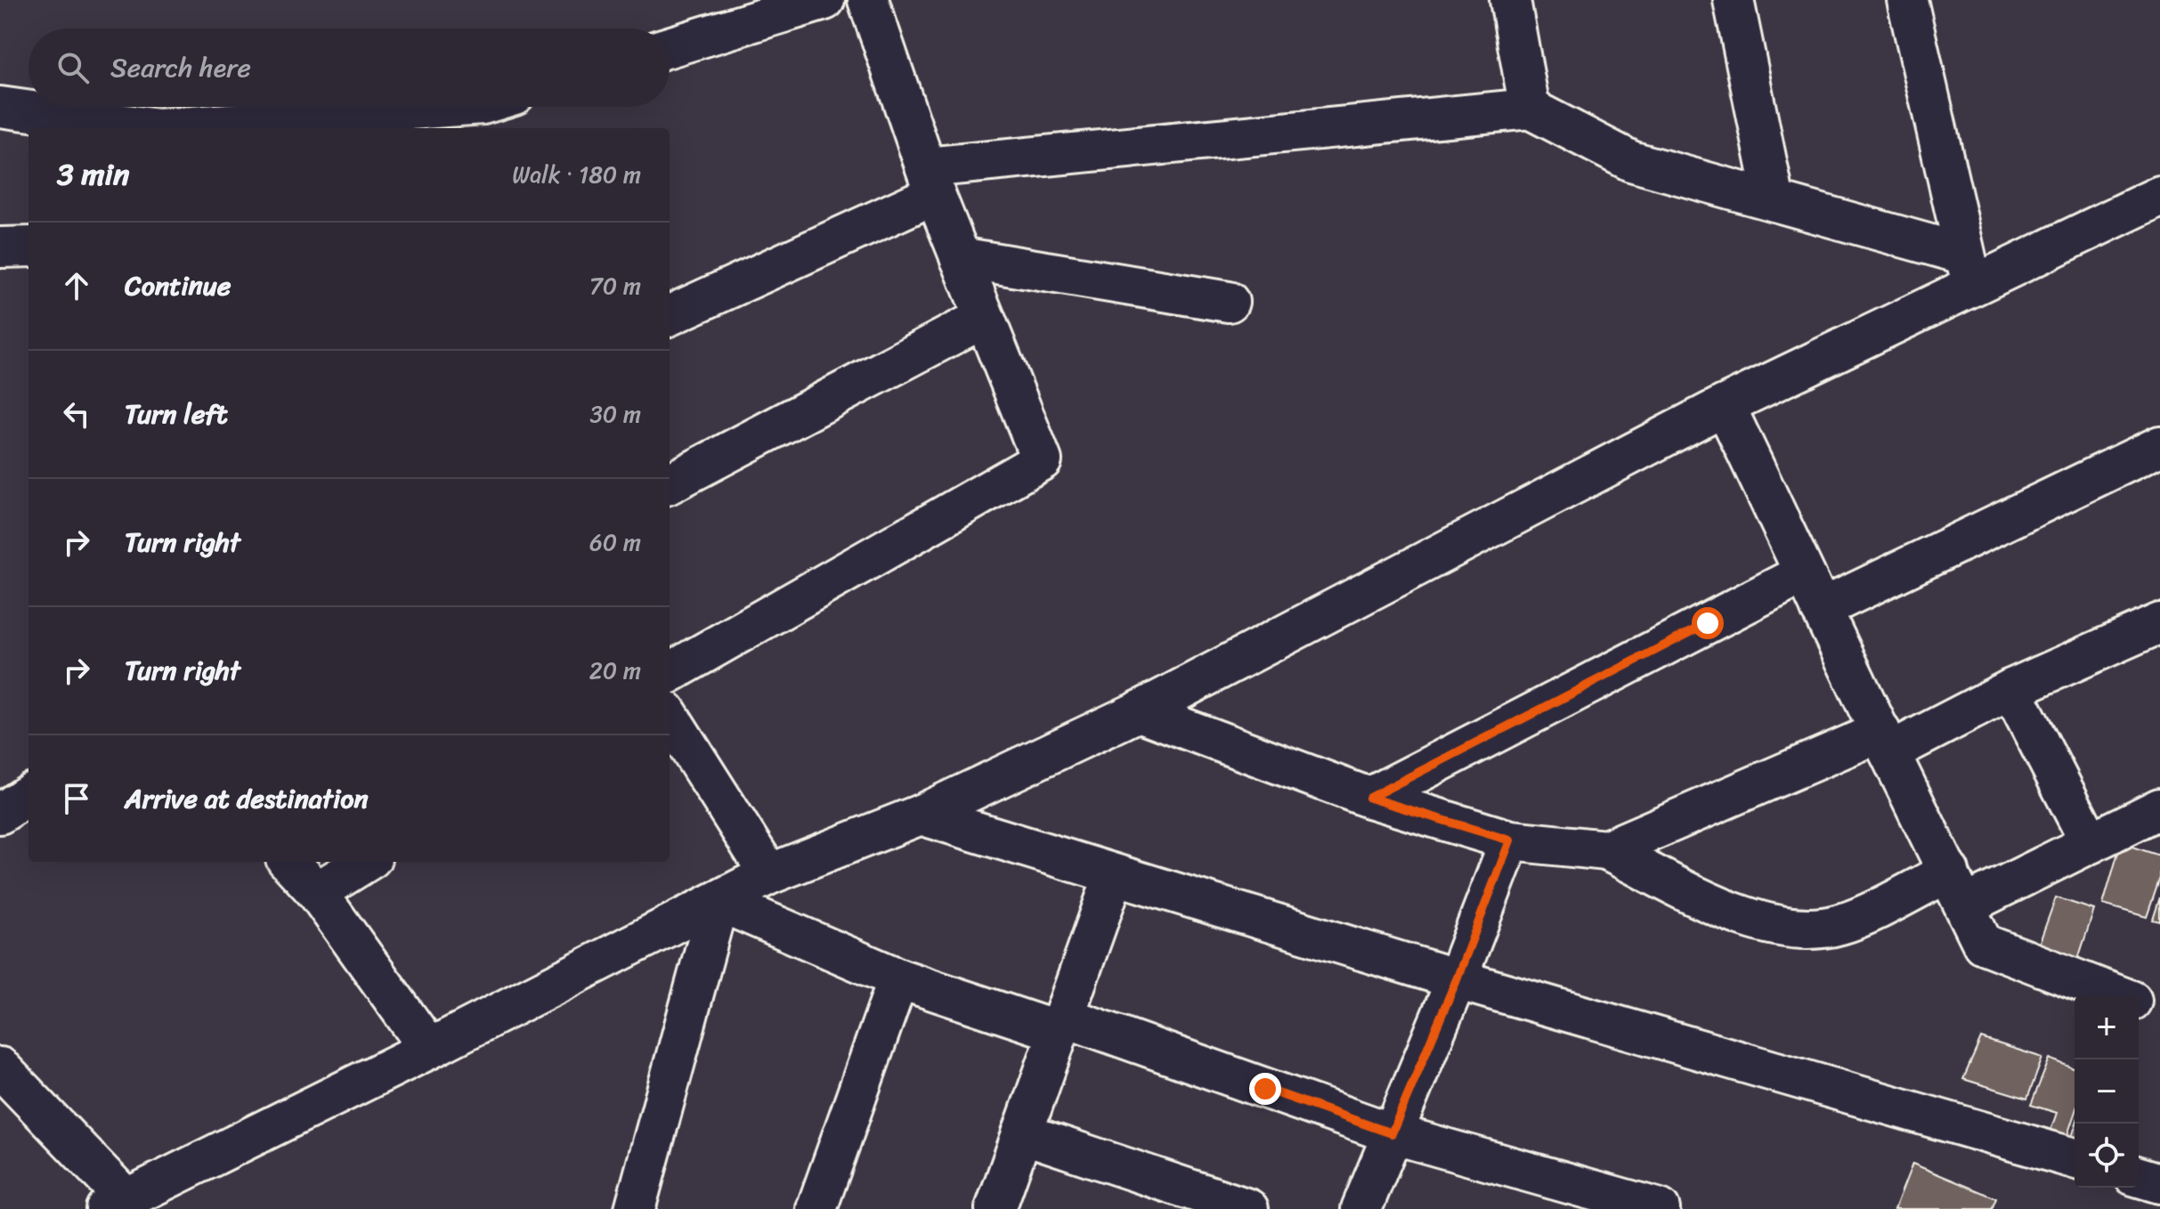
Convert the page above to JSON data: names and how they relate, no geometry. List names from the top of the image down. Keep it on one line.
{"page":{"search":"Search here","heading":["3 min","Walk · 180 m"],"list":[["Continue","70 m"],["Turn left","30 m"],["Turn right","60 m"],["Turn right","20 m"],"Arrive at destination"],"map_buttons":["+","−"]}}
